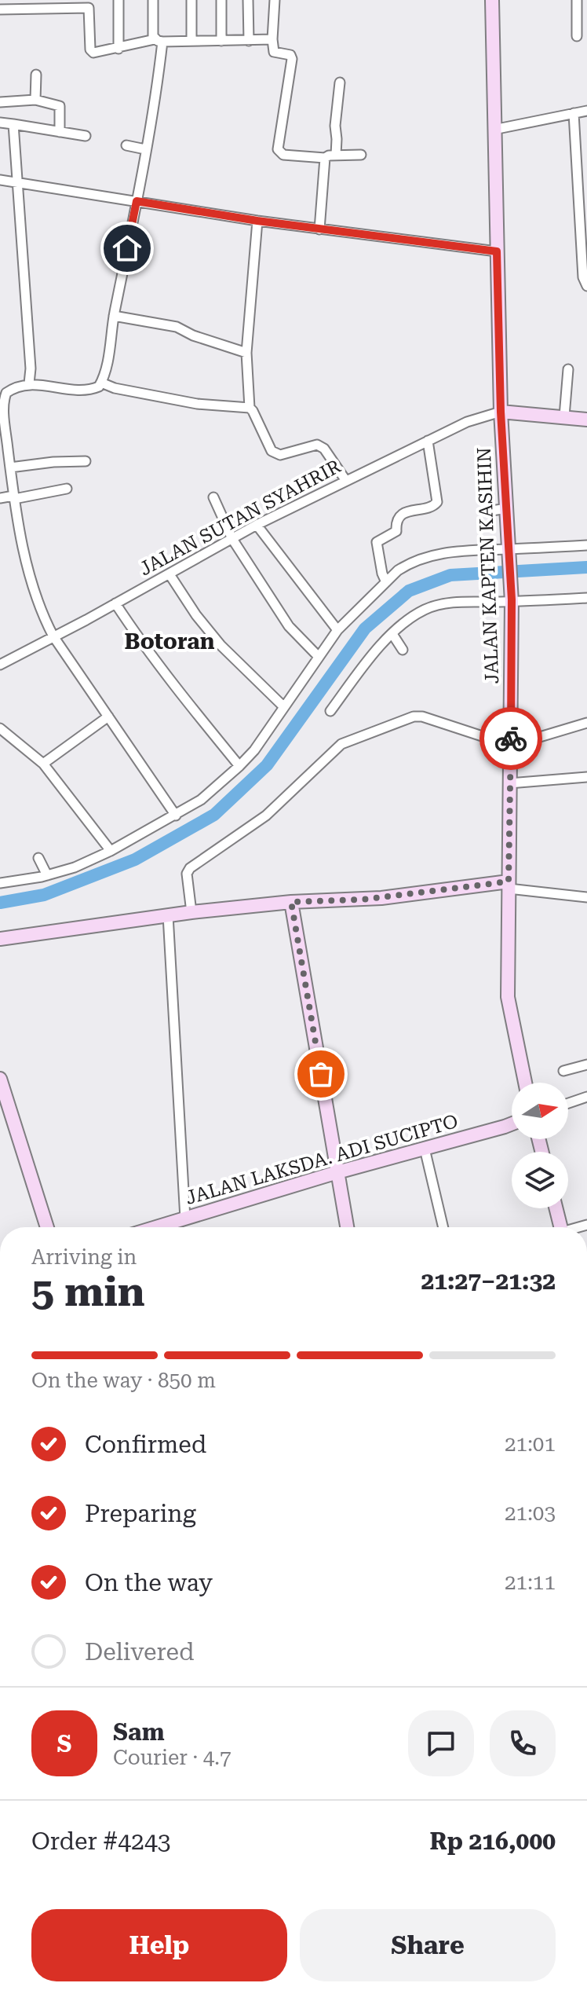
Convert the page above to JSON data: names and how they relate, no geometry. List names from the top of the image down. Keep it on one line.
{"streets":{"main road":["JALAN KAPTEN KASIHIN","JALAN LAKSDA. ADI SUCIPTO"],"street":["JALAN SUTAN SYAHRIR"]},"crossings":[["JALAN SUTAN SYAHRIR","JALAN KAPTEN KASIHIN"]],"districts":["Botoran"],"north":"right","page":{"heading":["5 min","Arriving in","21:27–21:32"],"panel":["Sam","Courier · 4.7","Order #4243","Rp 216,000"],"bar":"On the way · 850 m","list":[["Confirmed","21:01"],["Preparing","21:03"],["On the way","21:11"],"Delivered"],"round":"S","buttons":["Help","Share"]}}
